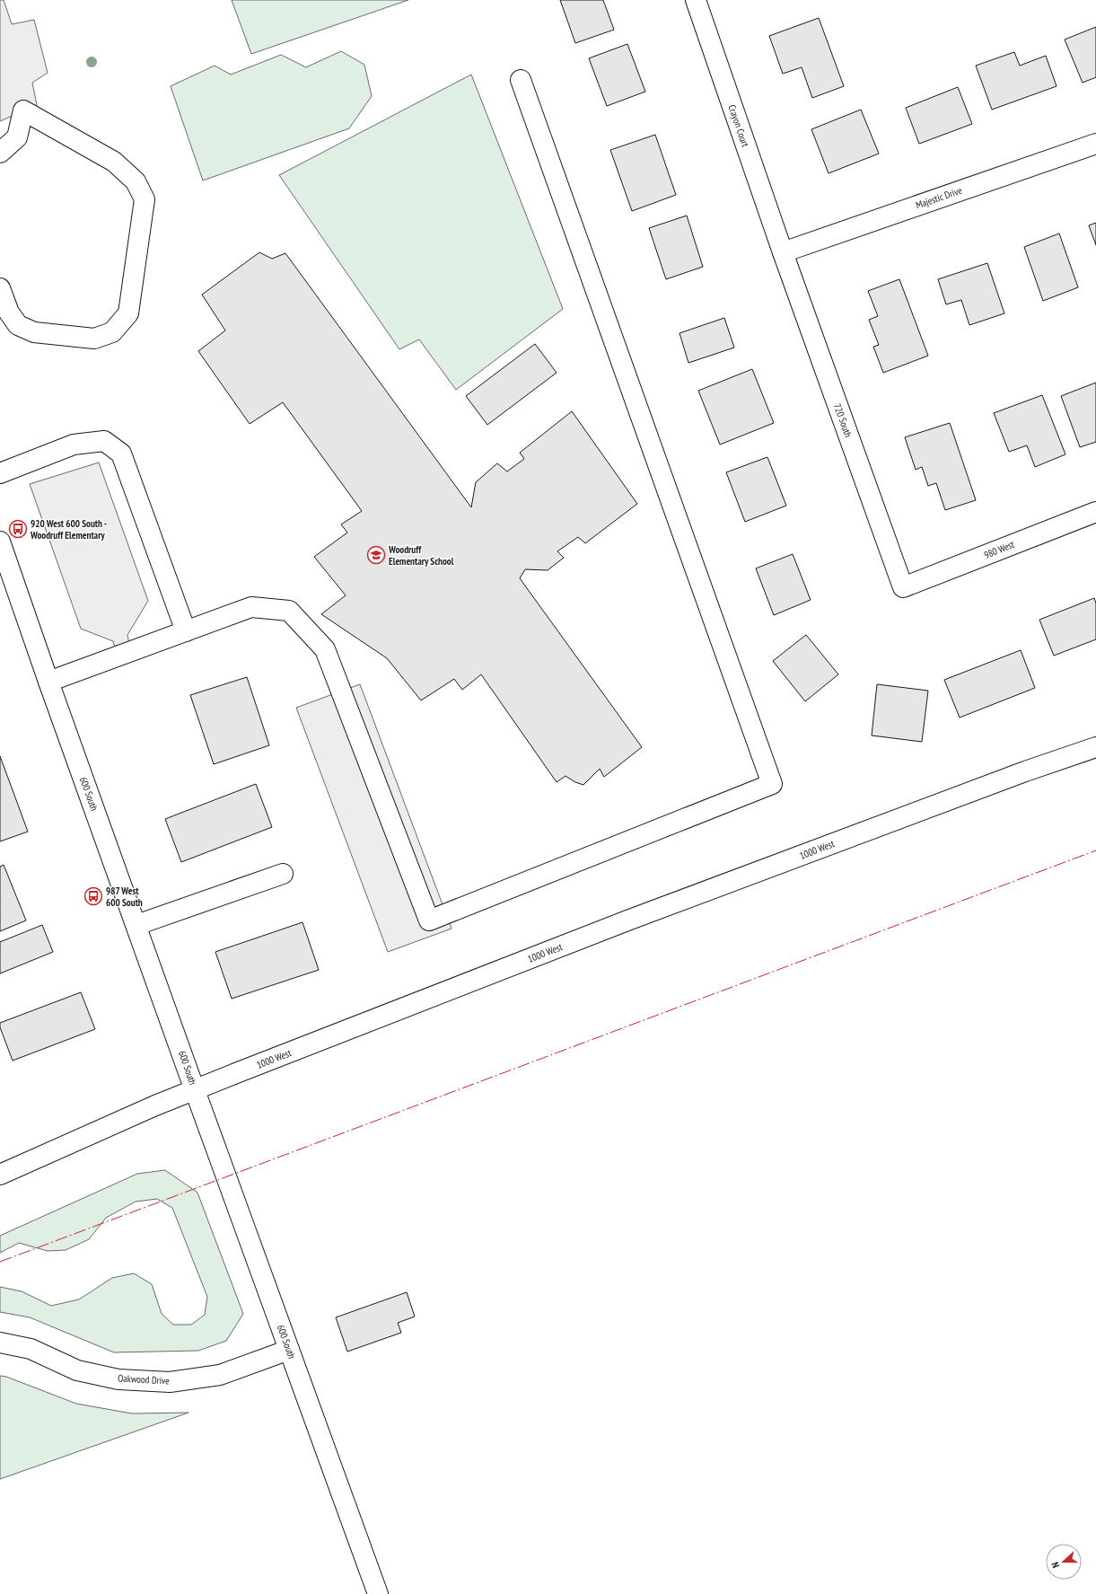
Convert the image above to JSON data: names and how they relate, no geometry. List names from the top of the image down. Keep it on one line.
{"streets":{"street":["Crayon Court","Majestic Drive","720 South","980 West","600 South","1000 West","Oakwood Drive"]},"crossings":[["Crayon Court","Majestic Drive"],["Crayon Court","720 South"],["Majestic Drive","720 South"],["720 South","980 West"],["600 South","1000 West"],["600 South","Oakwood Drive"]],"places":{"bus stop":["920 West 600 South - Woodruff Elementary","987 West 600 South"],"school or university":["Woodruff Elementary School"]},"north":"left"}
